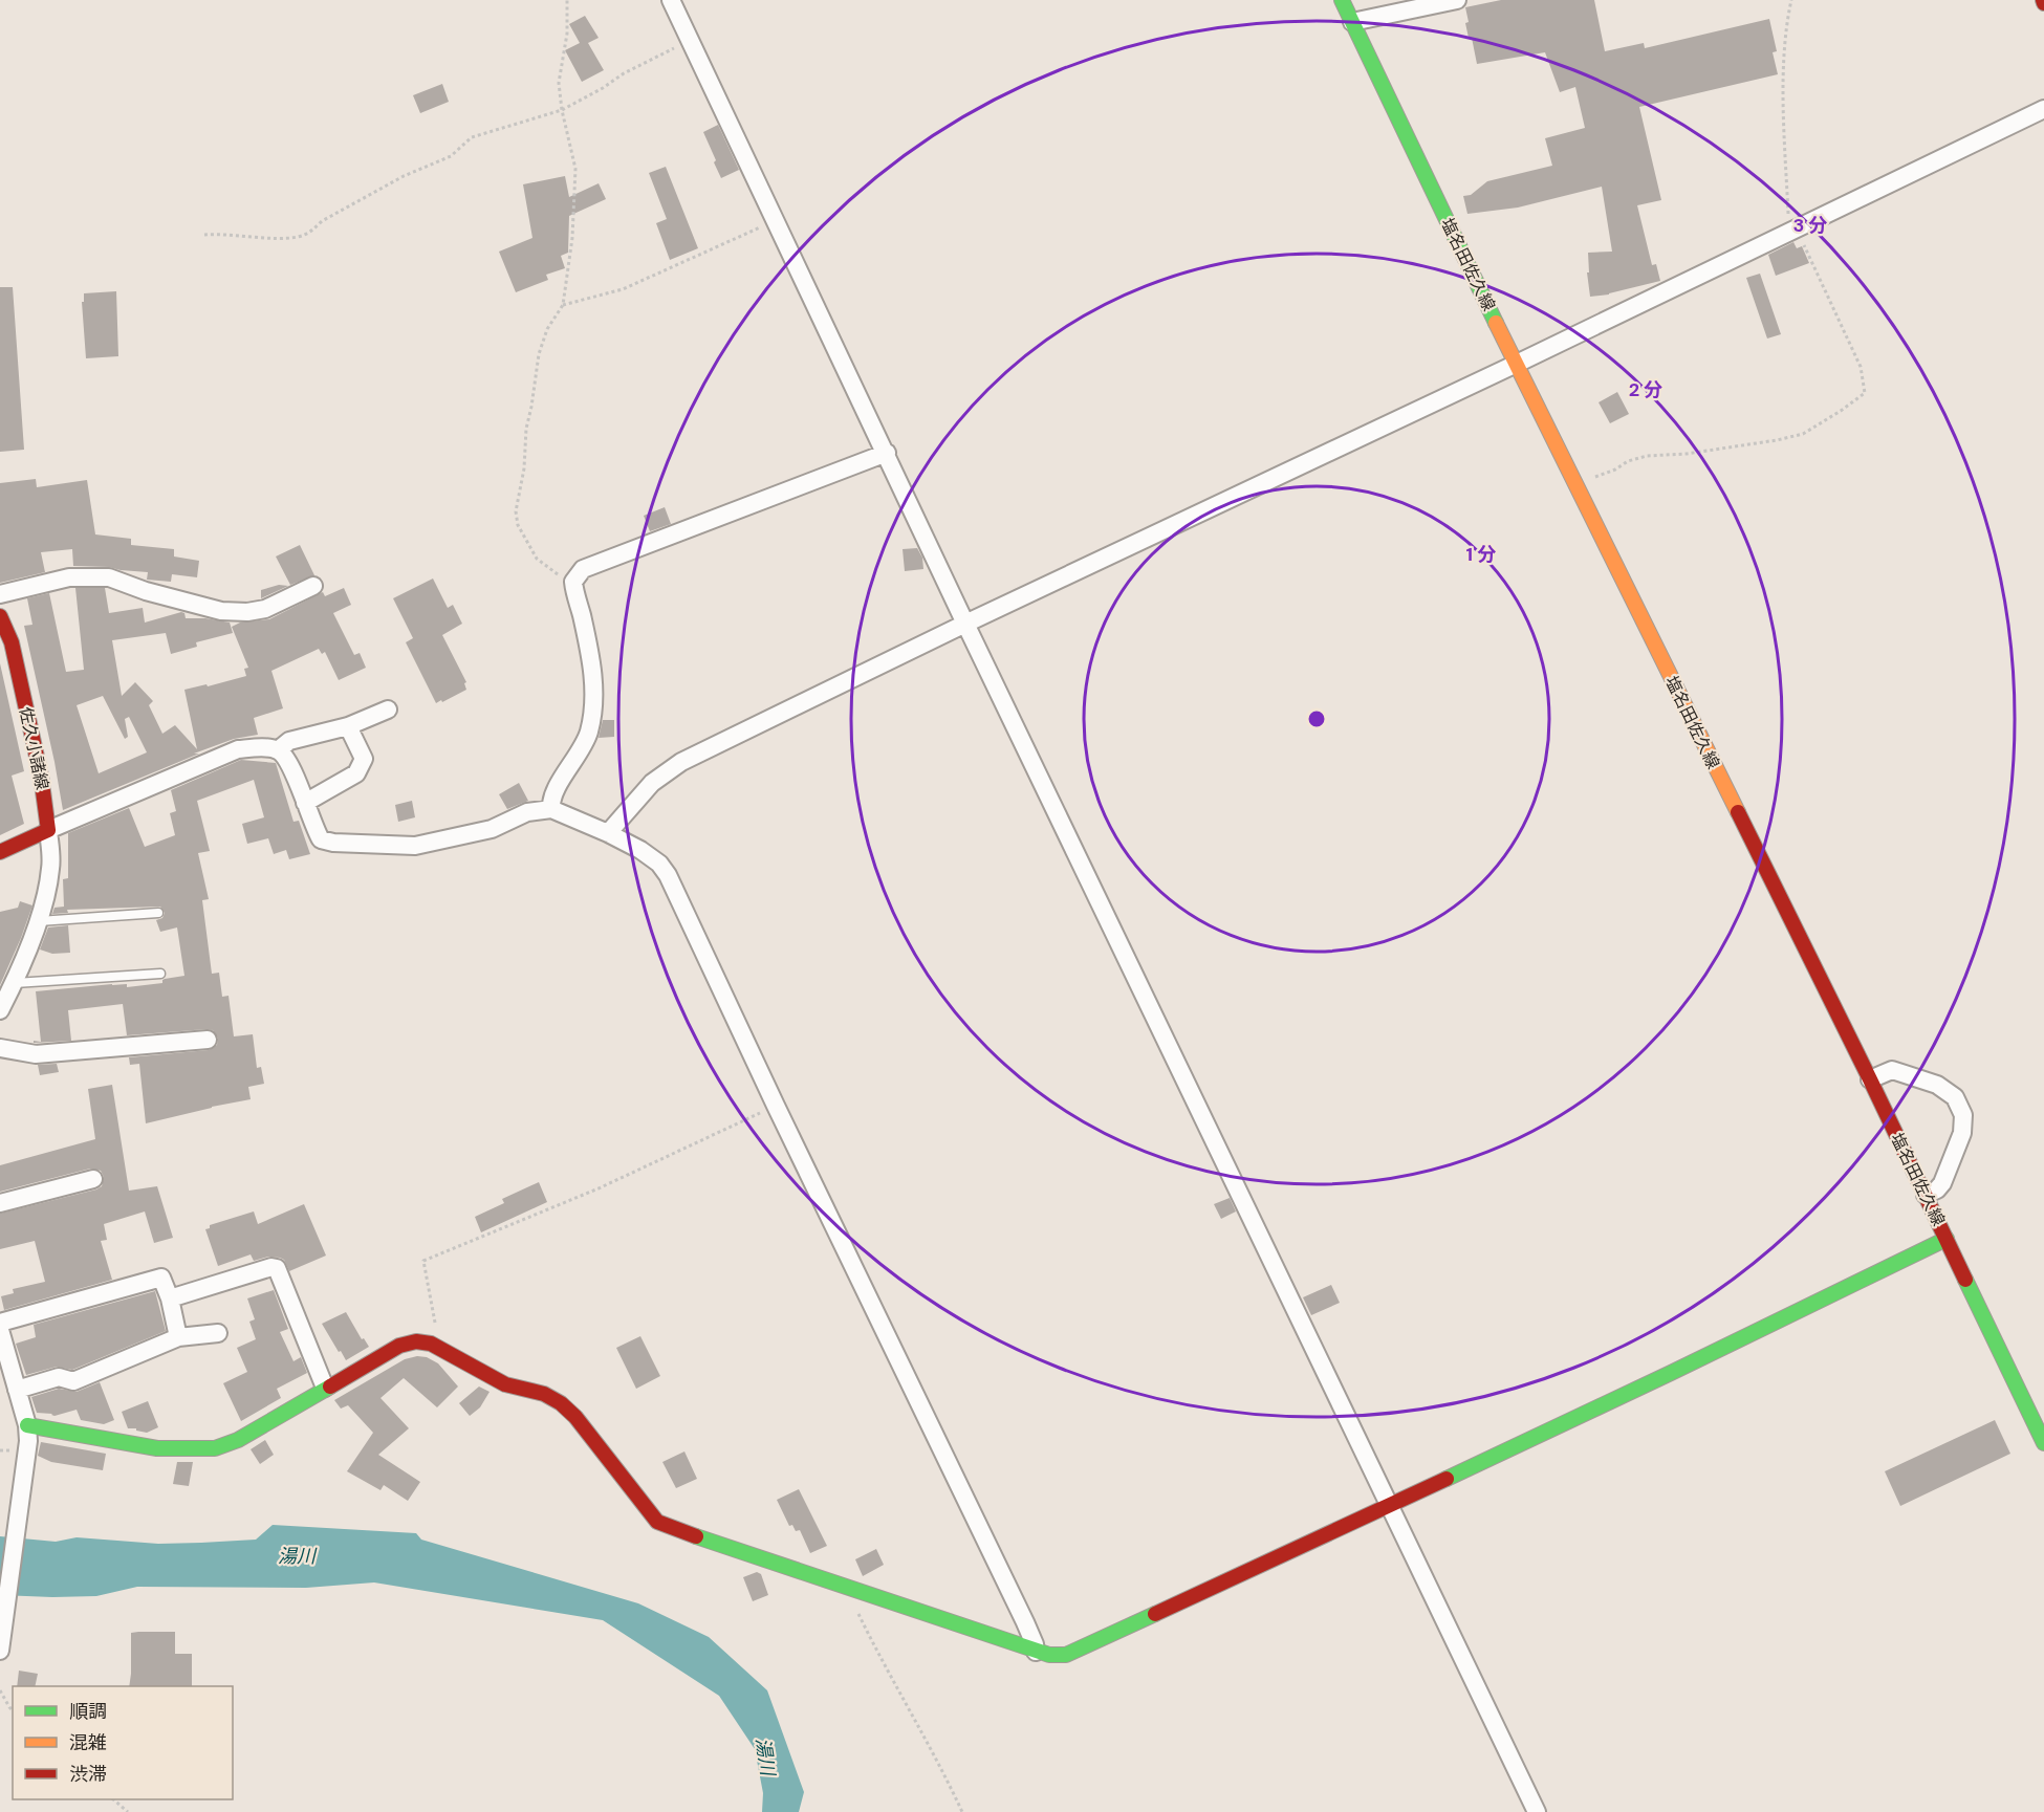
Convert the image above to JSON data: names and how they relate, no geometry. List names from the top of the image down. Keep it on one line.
{"streets":{"street":["塩名田佐久線","佐久小諸線"]},"water":["湯川"],"legend":["順調","混雑","渋滞"],"rings":["3 分","2 分","1 分"]}
